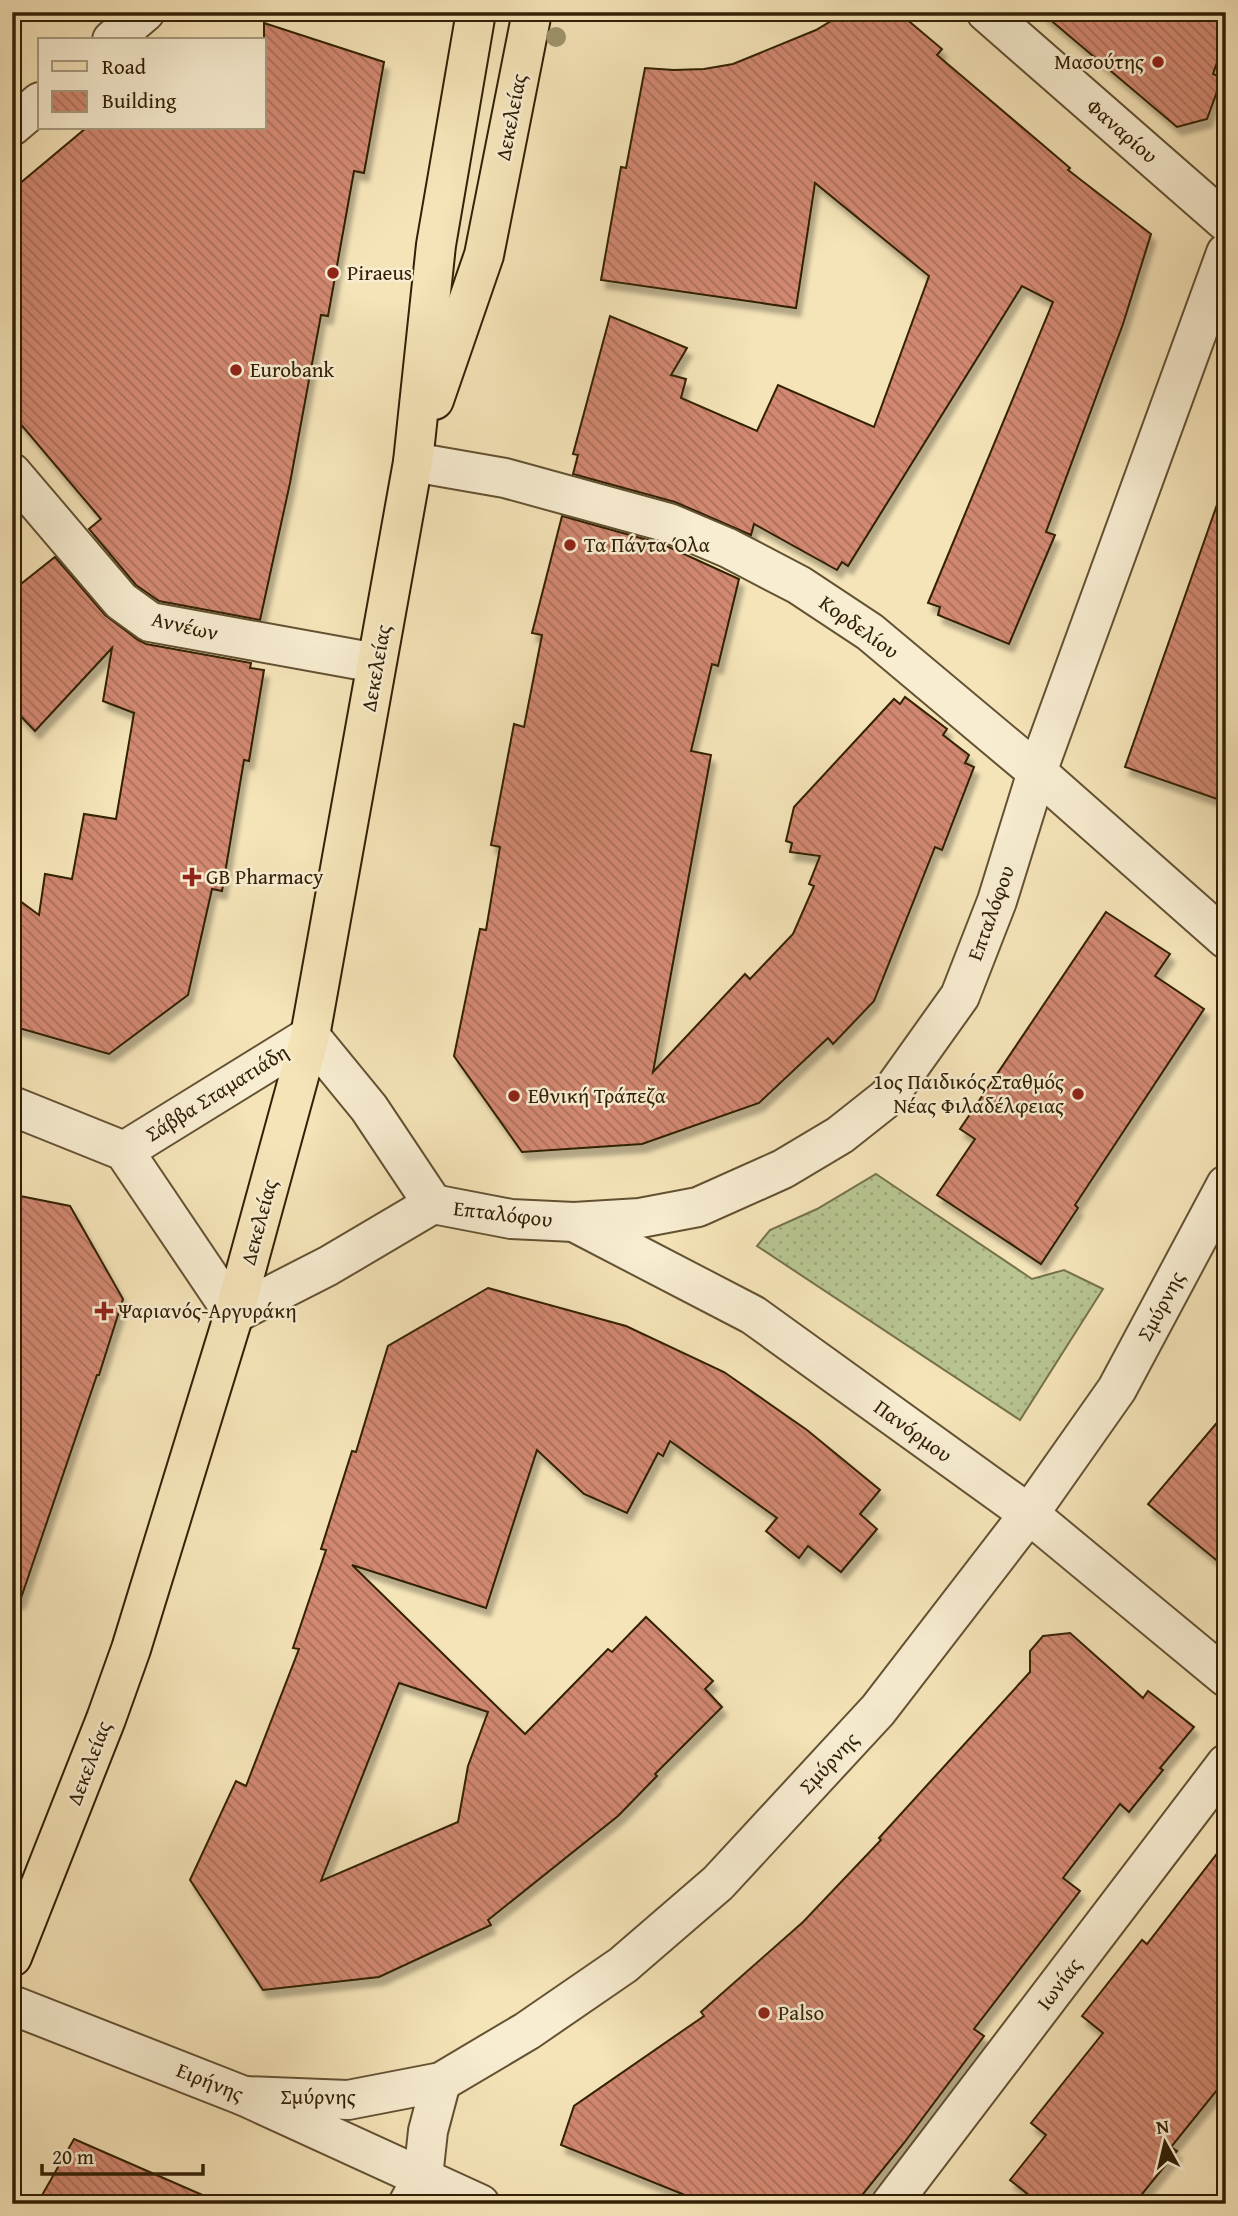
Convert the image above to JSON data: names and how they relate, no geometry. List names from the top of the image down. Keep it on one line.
{"streets":{"main road":["Δεκελείας"],"street":["Φαναρίου","Αννέων","Κορδελίου","Επταλόφου","Σάββα Σταματιάδη","Σμύρνης","Πανόρμου","Ιωνίας","Ειρήνης"]},"crossings":[["Δεκελείας","Αννέων"],["Δεκελείας","Κορδελίου"],["Δεκελείας","Επταλόφου"],["Δεκελείας","Σάββα Σταματιάδη"],["Κορδελίου","Επταλόφου"],["Επταλόφου","Σάββα Σταματιάδη"],["Επταλόφου","Πανόρμου"],["Σμύρνης","Πανόρμου"],["Σμύρνης","Ειρήνης"]],"places":{"other":["Μασούτης","Piraeus","Eurobank","Τα Πάντα Όλα","1ος Παιδικός Σταθμός Νέας Φιλαδέλφειας","Εθνική Τράπεζα","Palso"],"health":["GB Pharmacy","Ψαριανός-Αργυράκη"]},"legend":["Road","Building"],"scale_bar":"20 m","north":"top"}
